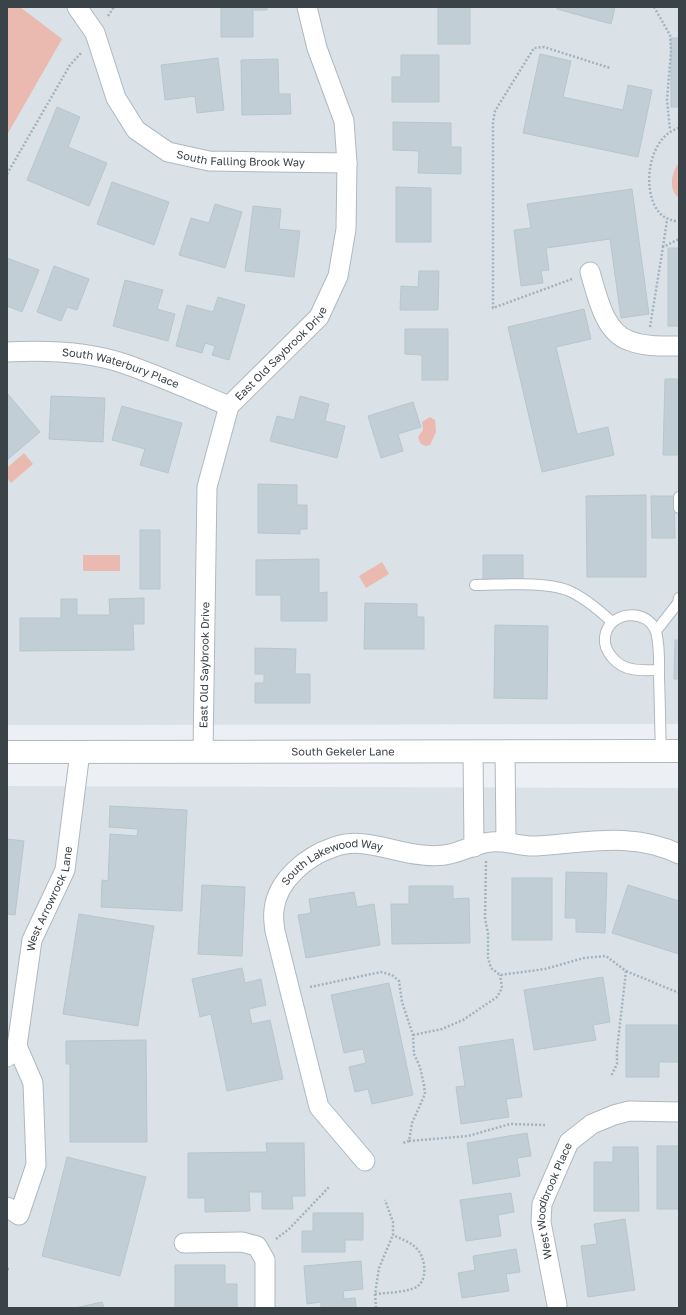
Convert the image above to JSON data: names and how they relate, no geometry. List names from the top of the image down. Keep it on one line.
{"streets":{"street":["South Falling Brook Way","East Old Saybrook Drive","South Waterbury Place","South Gekeler Lane","South Lakewood Way","West Arrowrock Lane","West Woodbrook Place"]},"crossings":[["South Falling Brook Way","East Old Saybrook Drive"],["East Old Saybrook Drive","South Waterbury Place"],["East Old Saybrook Drive","South Gekeler Lane"],["South Gekeler Lane","West Arrowrock Lane"]]}
